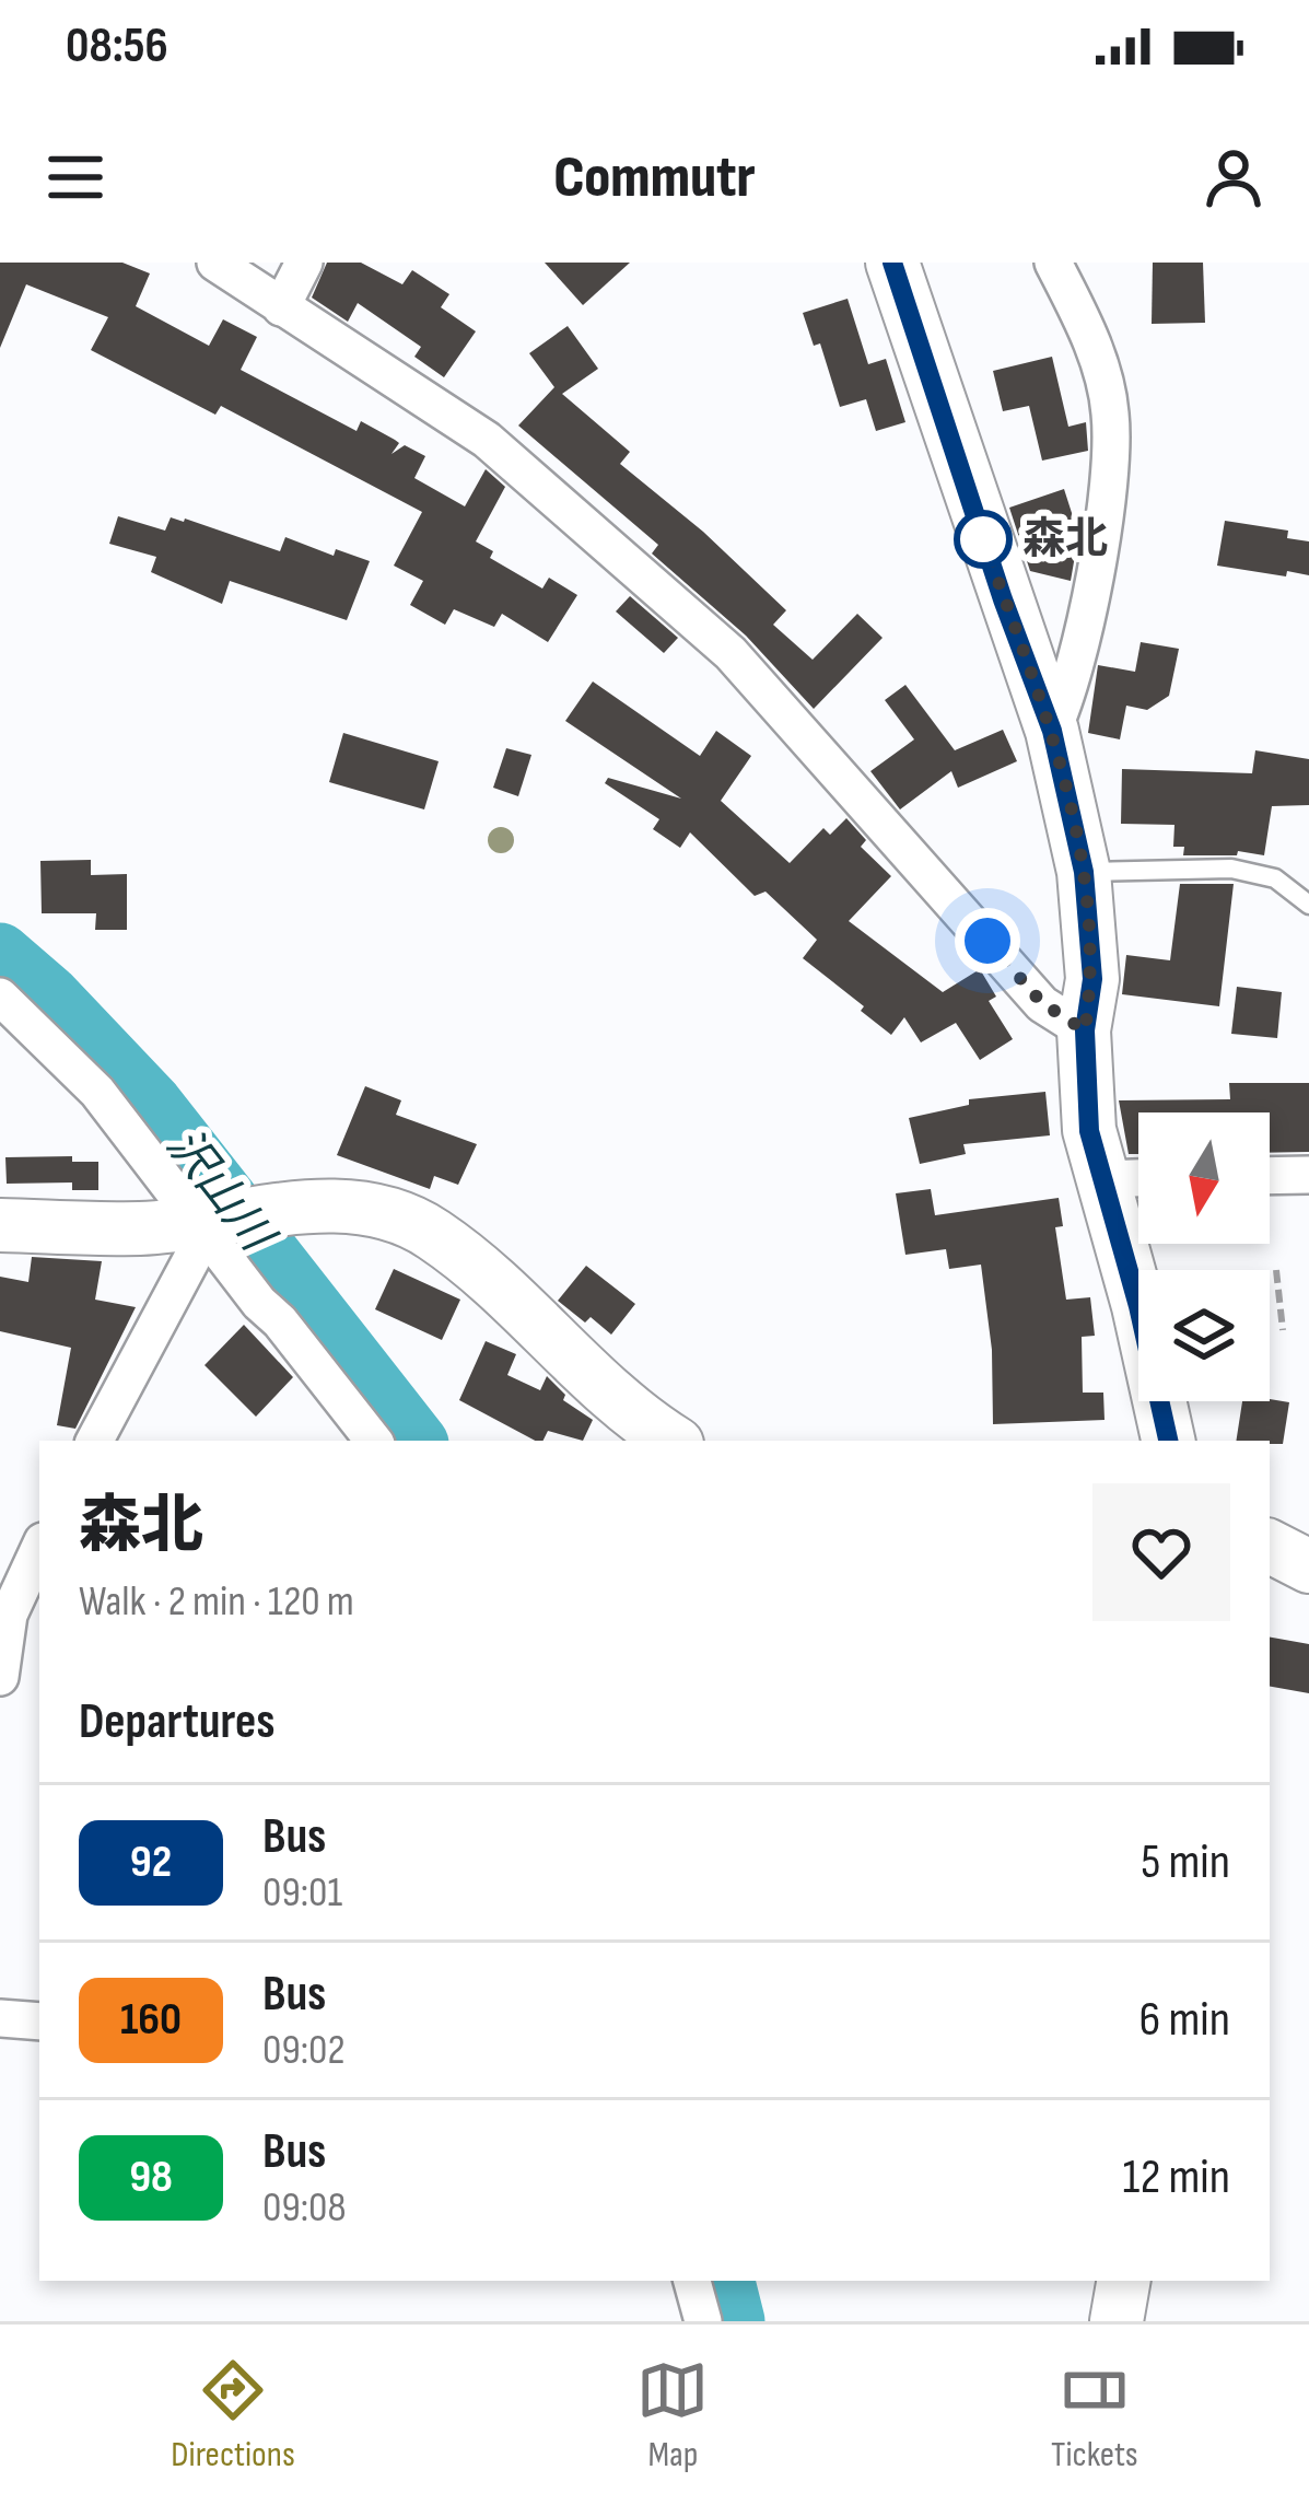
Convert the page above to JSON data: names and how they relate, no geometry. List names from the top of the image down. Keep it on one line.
{"water":["沢山川"],"places":["森北"],"lines":["bus line 92"],"north":"bottom","page":{"status":"08:56","header":"Commutr","heading":[["森北","Walk · 2 min · 120 m"],"Departures"],"list":[{"mark":"92","name":"Bus","note":"09:01","value":"5 min"},{"mark":"160","name":"Bus","note":"09:02","value":"6 min"},{"mark":"98","name":"Bus","note":"09:08","value":"12 min"}],"tabs":["Directions","Map","Tickets"]}}
